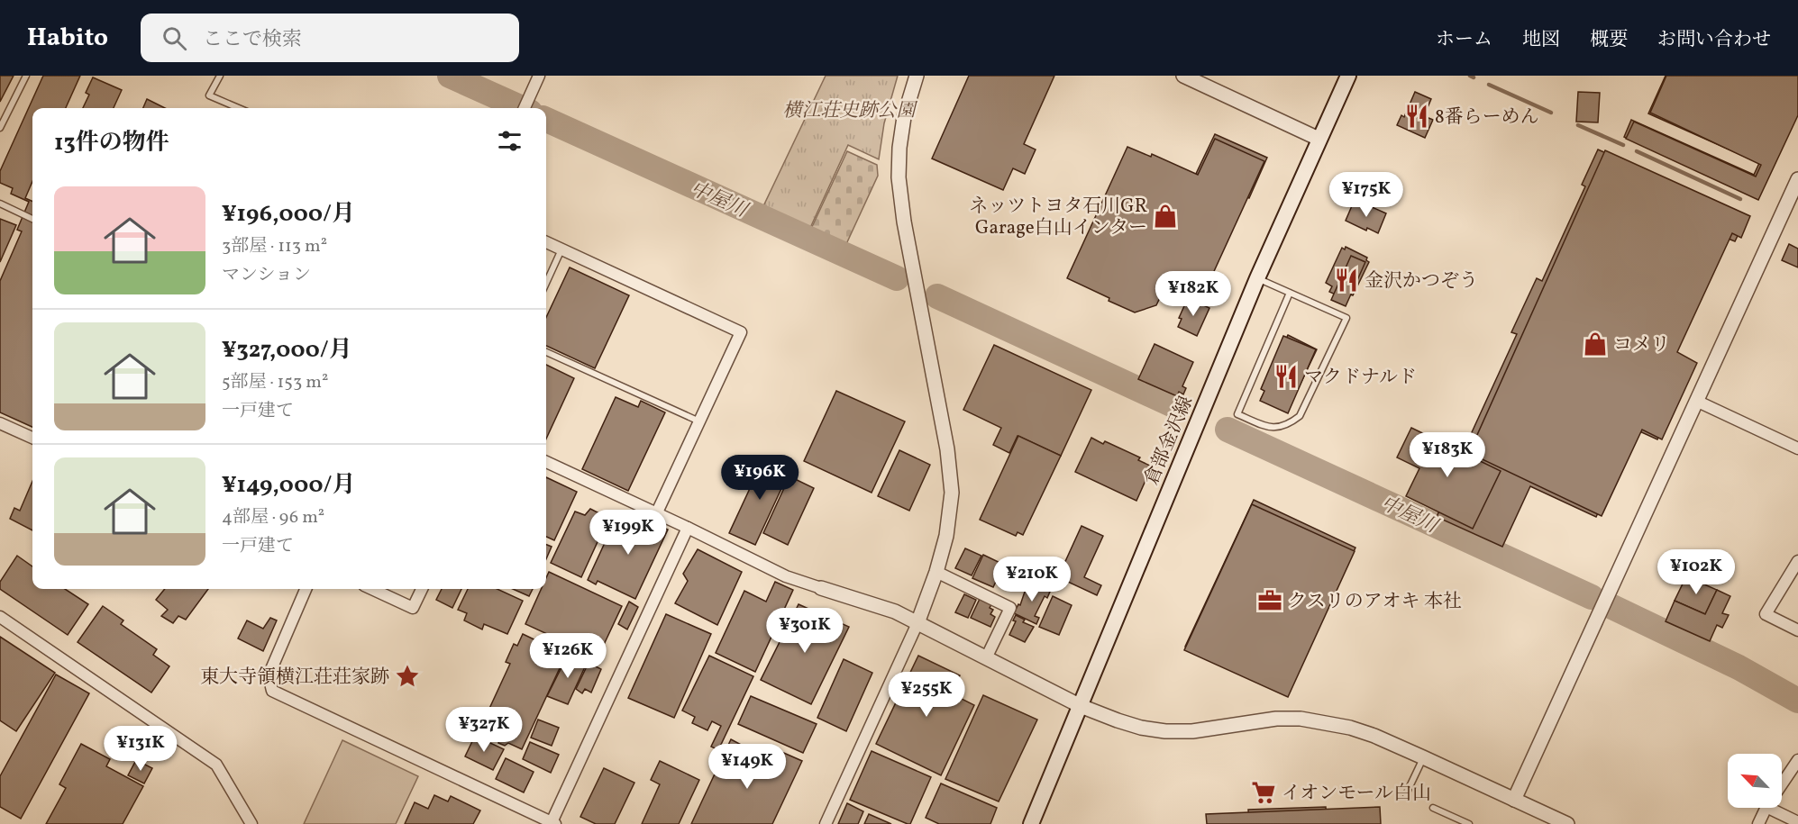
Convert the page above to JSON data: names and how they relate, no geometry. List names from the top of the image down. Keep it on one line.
{"streets":{"main road":["倉部金沢線"]},"water":["中屋川"],"parks":["横江荘史跡公園"],"places":{"restaurant":["8番らーめん","金沢かつぞう","マクドナルド"],"shop":["ネッツトヨタ石川GR Garage白山インター","コメリ"],"office":["クスリのアオキ 本社"],"place":["東大寺領横江荘荘家跡"],"supermarket":["イオンモール白山"]},"north":"top left","page":{"header":"Habito","search":"ここで検索","nav":["ホーム","地図","概要","お問い合わせ"],"heading":"13件の物件","price":["¥175K","¥182K","¥183K","¥196K","¥199K","¥102K","¥210K","¥301K","¥126K","¥255K","¥327K","¥131K","¥149K"],"list":[{"name":"¥196,000/月","note":"3部屋 · 113 m² · マンション"},{"name":"¥327,000/月","note":"5部屋 · 153 m² · 一戸建て"},{"name":"¥149,000/月","note":"4部屋 · 96 m² · 一戸建て"}]}}
